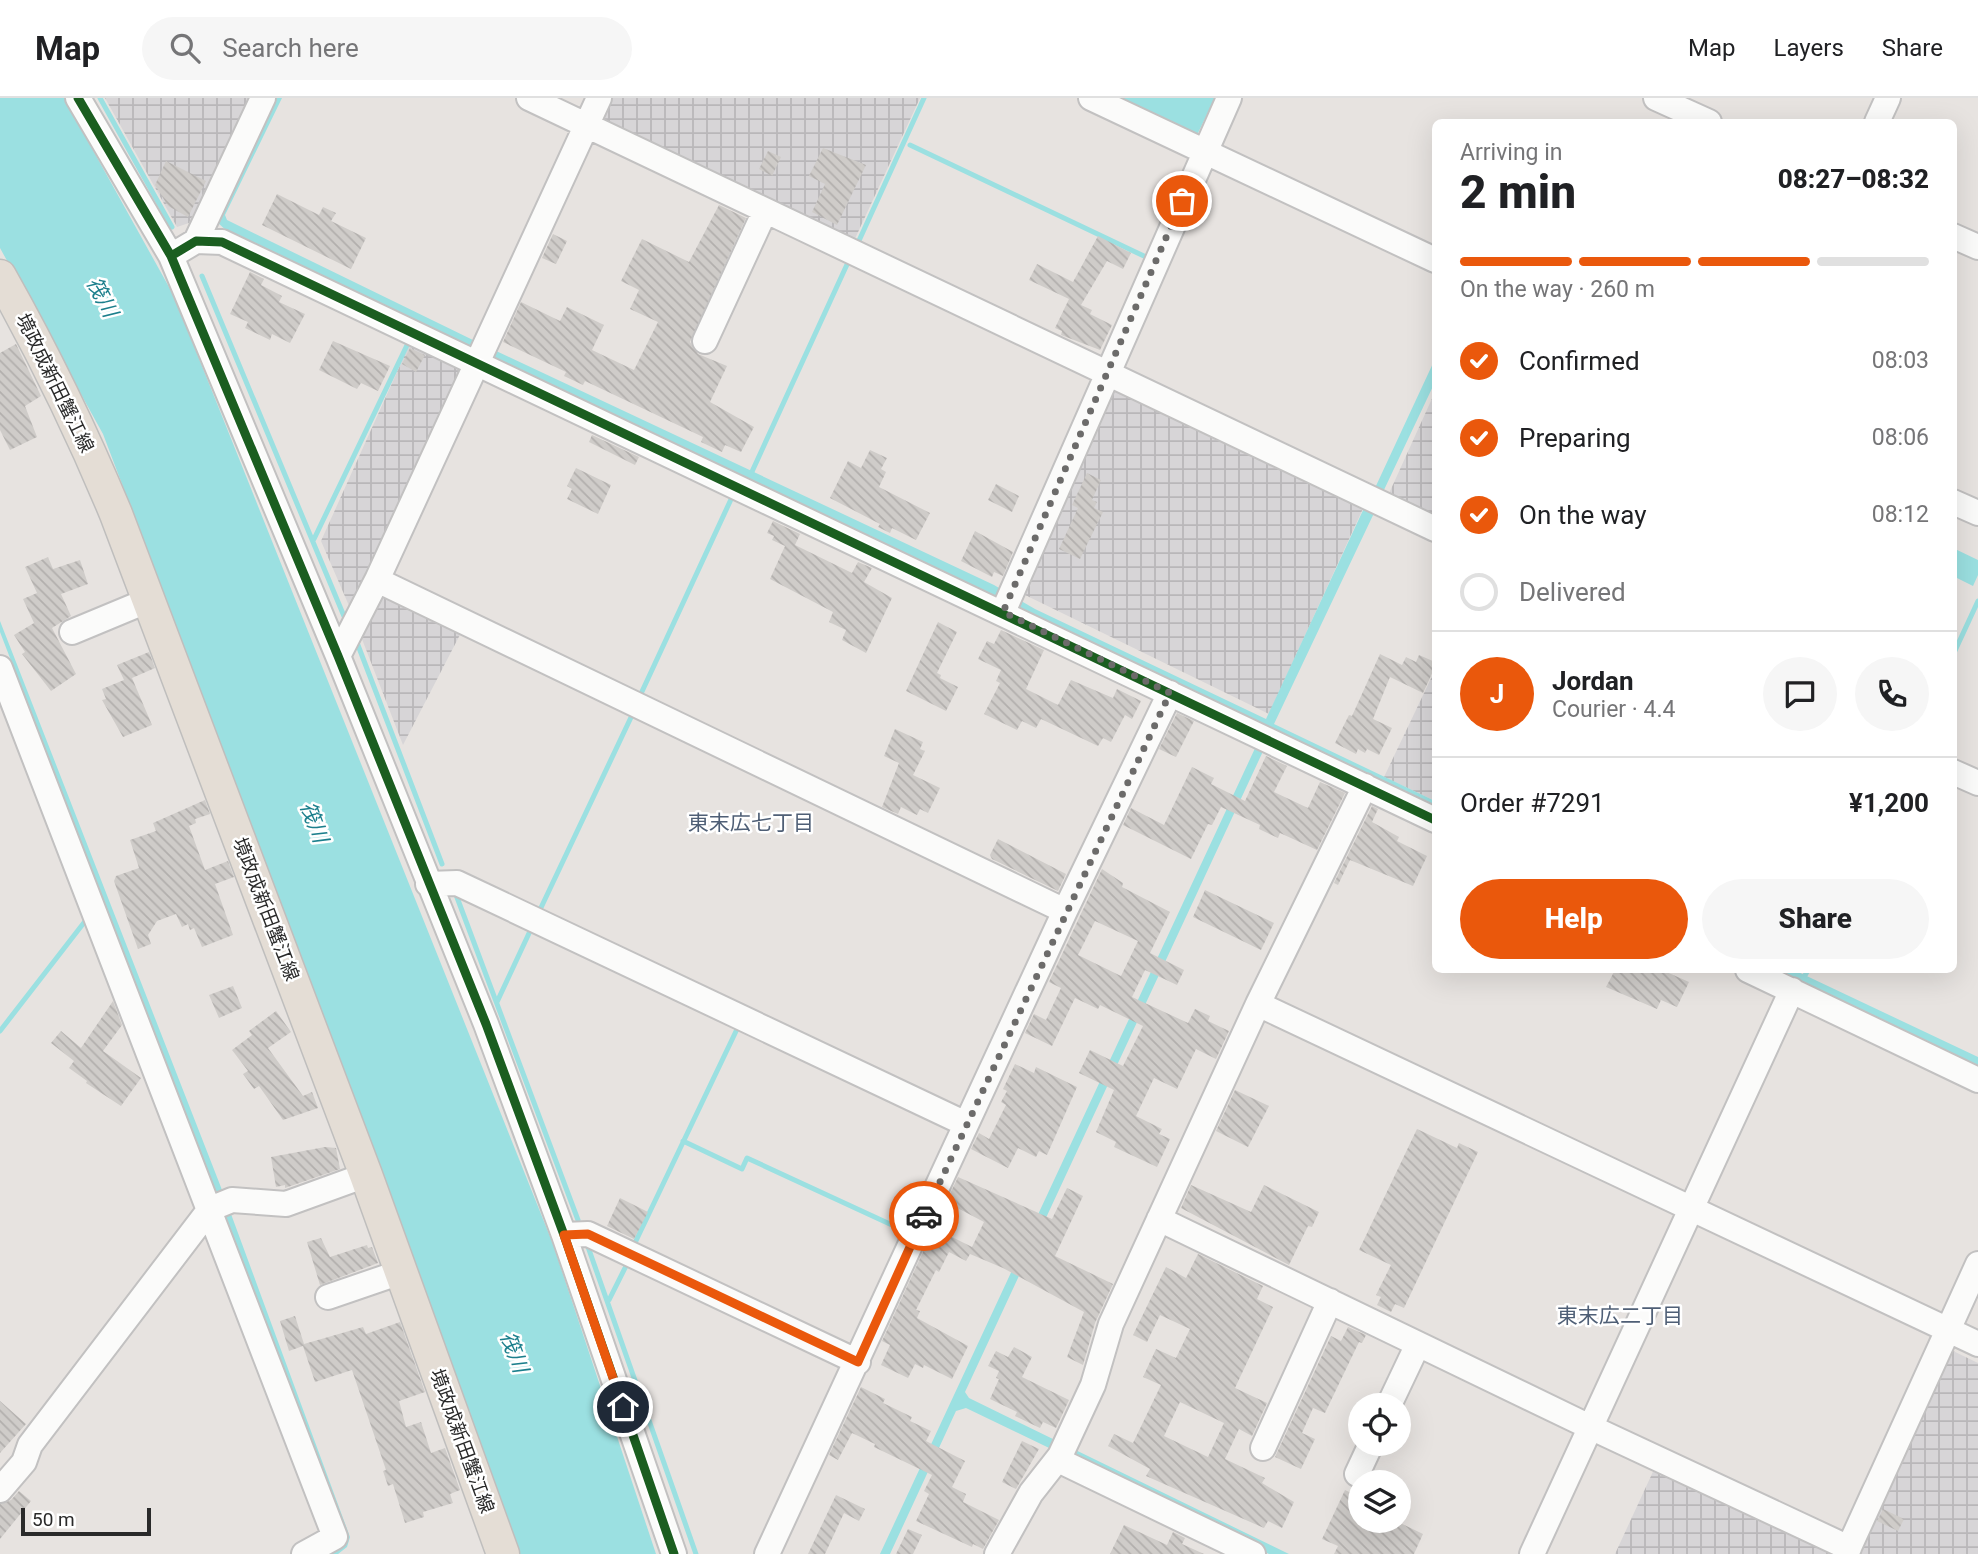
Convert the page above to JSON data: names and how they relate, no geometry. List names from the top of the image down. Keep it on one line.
{"streets":{"main road":["境政成新田蟹江線"]},"districts":["東末広七丁目","東末広二丁目"],"water":["筏川"],"scale_bar":"50 m","page":{"header":"Map","search":"Search here","nav":["Map","Layers","Share"],"heading":["2 min","Arriving in","08:27–08:32"],"panel":["Jordan","Courier · 4.4","Order #7291","¥1,200"],"bar":"On the way · 260 m","list":[["Confirmed","08:03"],["Preparing","08:06"],["On the way","08:12"],"Delivered"],"round":"J","buttons":["Help","Share"],"scale":"50 m"}}
